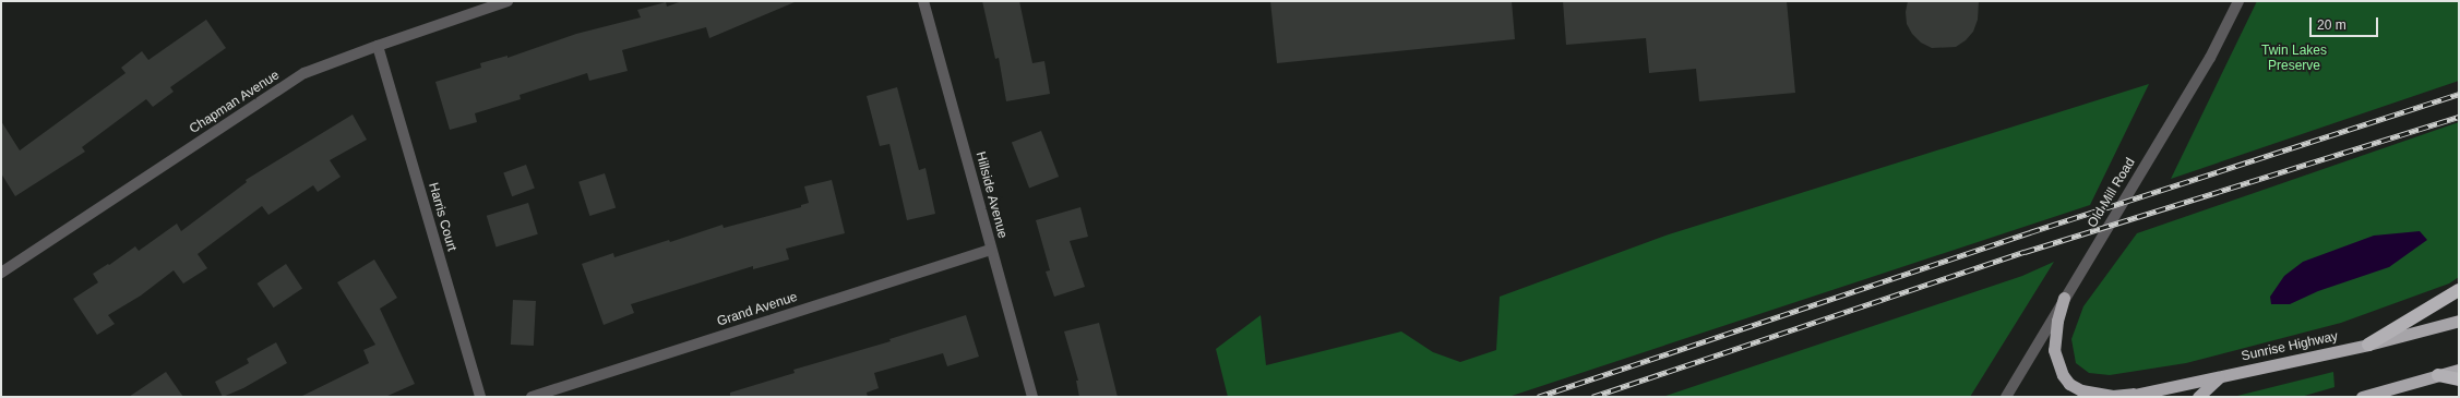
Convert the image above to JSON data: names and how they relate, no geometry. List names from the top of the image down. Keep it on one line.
{"streets":{"highway":["Sunrise Highway"],"street":["Chapman Avenue","Old Mill Road","Hillside Avenue","Harris Court","Grand Avenue"]},"crossings":[["Chapman Avenue","Harris Court"],["Hillside Avenue","Grand Avenue"]],"parks":["Twin Lakes Preserve"],"scale_bar":"20 m"}
